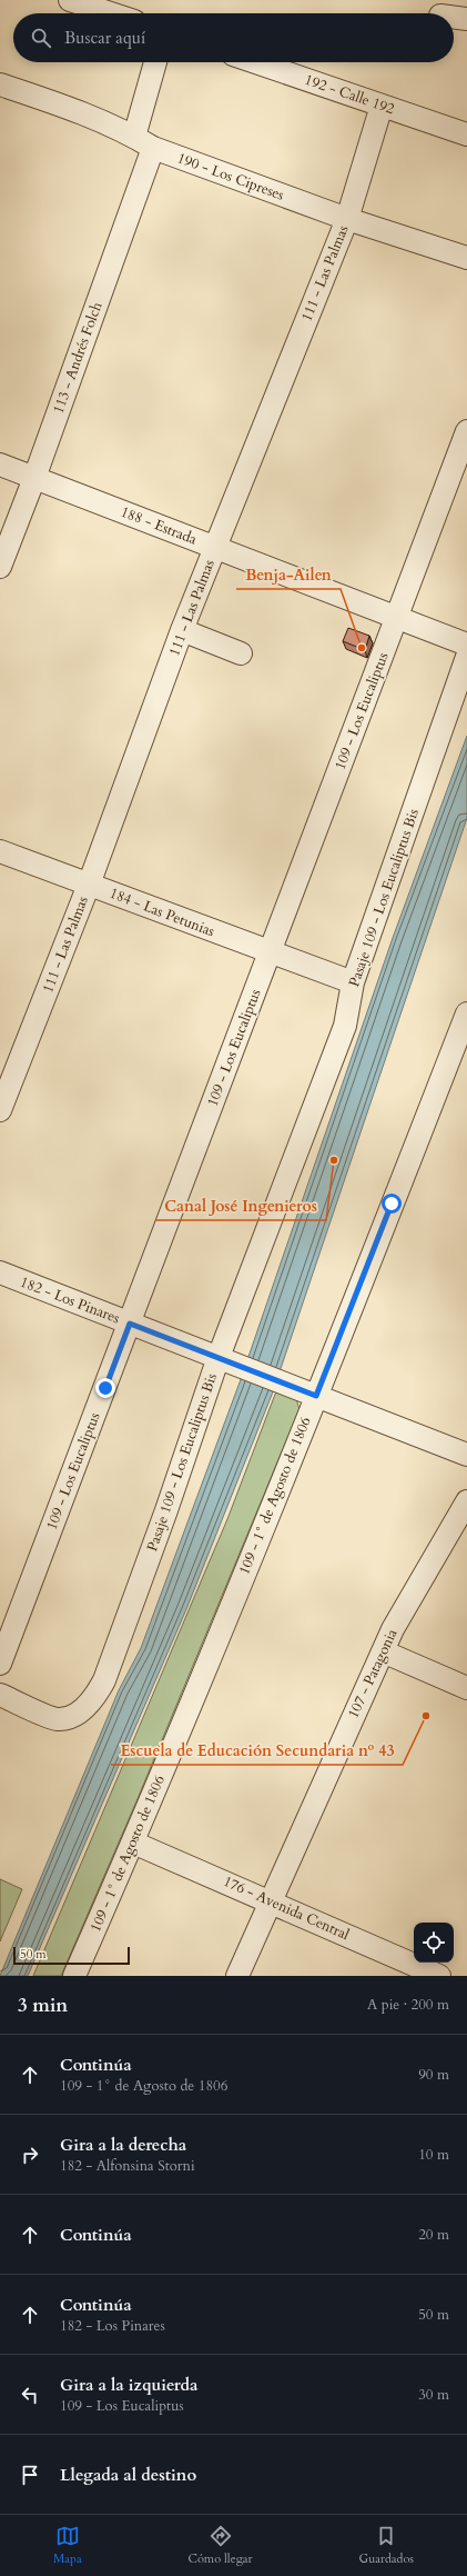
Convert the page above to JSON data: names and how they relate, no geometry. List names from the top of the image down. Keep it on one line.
{"streets":{"street":["192 - Calle 192","190 - Los Cipreses","111 - Las Palmas","113 - Andrés Folch","188 - Estrada","109 - Los Eucaliptus","Pasaje 109 - Los Eucaliptus Bis","184 - Las Petunias","182 - Los Pinares","109 - 1° de Agosto de 1806","107 - Patagonia","176 - Avenida Central"]},"crossings":[["192 - Calle 192","111 - Las Palmas"],["190 - Los Cipreses","111 - Las Palmas"],["190 - Los Cipreses","113 - Andrés Folch"],["111 - Las Palmas","188 - Estrada"],["111 - Las Palmas","184 - Las Petunias"],["113 - Andrés Folch","188 - Estrada"],["188 - Estrada","109 - Los Eucaliptus"],["109 - Los Eucaliptus","184 - Las Petunias"],["109 - Los Eucaliptus","182 - Los Pinares"],["Pasaje 109 - Los Eucaliptus Bis","184 - Las Petunias"],["Pasaje 109 - Los Eucaliptus Bis","182 - Los Pinares"],["182 - Los Pinares","109 - 1° de Agosto de 1806"],["109 - 1° de Agosto de 1806","176 - Avenida Central"],["107 - Patagonia","176 - Avenida Central"]],"places":["Benja-Ailen","Canal José Ingenieros","Escuela de Educación Secundaria nº 43"],"scale_bar":"50 m","page":{"search":"Buscar aquí","scale":"50 m","heading":["3 min","A pie · 200 m"],"list":[["Continúa","109 - 1° de Agosto de 1806","90 m"],["Gira a la derecha","182 - Alfonsina Storni","10 m"],["Continúa","20 m"],["Continúa","182 - Los Pinares","50 m"],["Gira a la izquierda","109 - Los Eucaliptus","30 m"],"Llegada al destino"],"nav":["Mapa","Cómo llegar","Guardados"]}}
